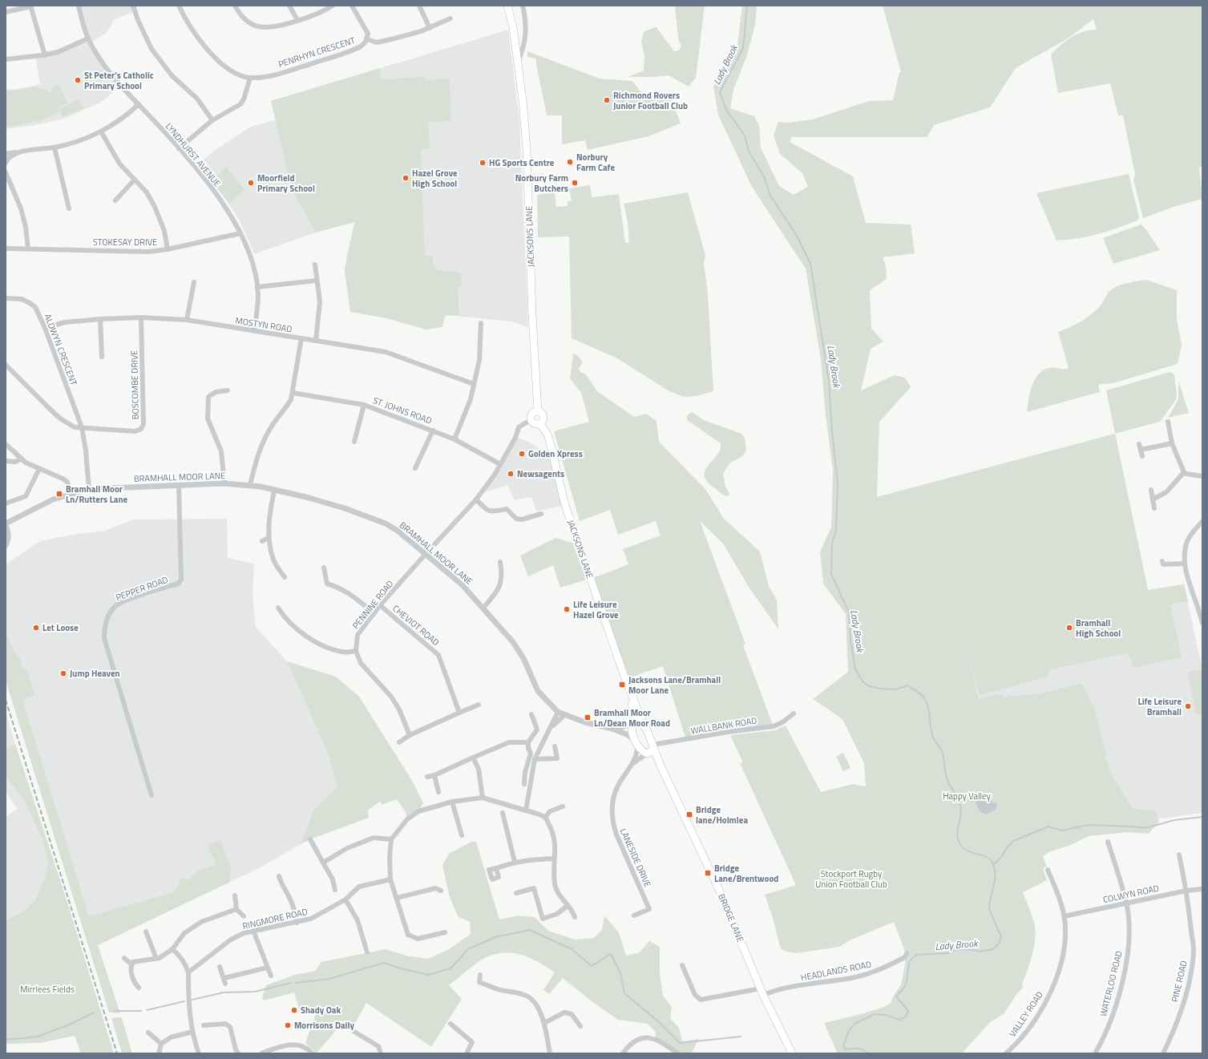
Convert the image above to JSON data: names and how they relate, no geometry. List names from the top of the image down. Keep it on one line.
{"streets":{"main road":["JACKSONS LANE","BRIDGE LANE"],"street":["PENRHYN CRESCENT","LYNDHURST AVENUE","STOKESAY DRIVE","MOSTYN ROAD","ALDWYN CRESCENT","BOSCOMBE DRIVE","ST. JOHNS ROAD","BRAMHALL MOOR LANE","PEPPER ROAD","PENNINE ROAD","CHEVIOT ROAD","WALLBANK ROAD","LANESIDE DRIVE","COLWYN ROAD","RINGMORE ROAD","HEADLANDS ROAD","PINE ROAD","WATERLOO ROAD","VALLEY ROAD"]},"crossings":[["LYNDHURST AVENUE","STOKESAY DRIVE"],["LYNDHURST AVENUE","MOSTYN ROAD"],["JACKSONS LANE","BRAMHALL MOOR LANE"],["JACKSONS LANE","PENNINE ROAD"],["JACKSONS LANE","WALLBANK ROAD"],["JACKSONS LANE","LANESIDE DRIVE"],["JACKSONS LANE","BRIDGE LANE"],["MOSTYN ROAD","ALDWYN CRESCENT"],["MOSTYN ROAD","BOSCOMBE DRIVE"],["ALDWYN CRESCENT","BOSCOMBE DRIVE"],["ALDWYN CRESCENT","BRAMHALL MOOR LANE"],["ST. JOHNS ROAD","PENNINE ROAD"],["BRAMHALL MOOR LANE","PEPPER ROAD"],["BRAMHALL MOOR LANE","PENNINE ROAD"],["BRAMHALL MOOR LANE","LANESIDE DRIVE"],["PENNINE ROAD","CHEVIOT ROAD"],["WALLBANK ROAD","LANESIDE DRIVE"],["WALLBANK ROAD","BRIDGE LANE"],["LANESIDE DRIVE","BRIDGE LANE"],["COLWYN ROAD","PINE ROAD"],["COLWYN ROAD","WATERLOO ROAD"],["COLWYN ROAD","VALLEY ROAD"],["BRIDGE LANE","HEADLANDS ROAD"]],"water":["Lady Brook"],"parks":["Happy Valley","Stockport Rugby Union Football Club","Mirrlees Fields"],"places":{"other":["St Peter's Catholic Primary School","Richmond Rovers Junior Football Club","Norbury Farm Cafe","HG Sports Centre","Hazel Grove High School","Moorfield Primary School","Norbury Farm Butchers","Golden Xpress","Newsagents","Life Leisure Hazel Grove","Let Loose","Bramhall High School","Jump Heaven","Life Leisure Bramhall","Shady Oak","Morrisons Daily"],"transit":["Bramhall Moor Ln/Rutters Lane","Jacksons Lane/Bramhall Moor Lane","Bramhall Moor Ln/Dean Moor Road","Bridge lane/Holmlea","Bridge Lane/Brentwood"]}}
